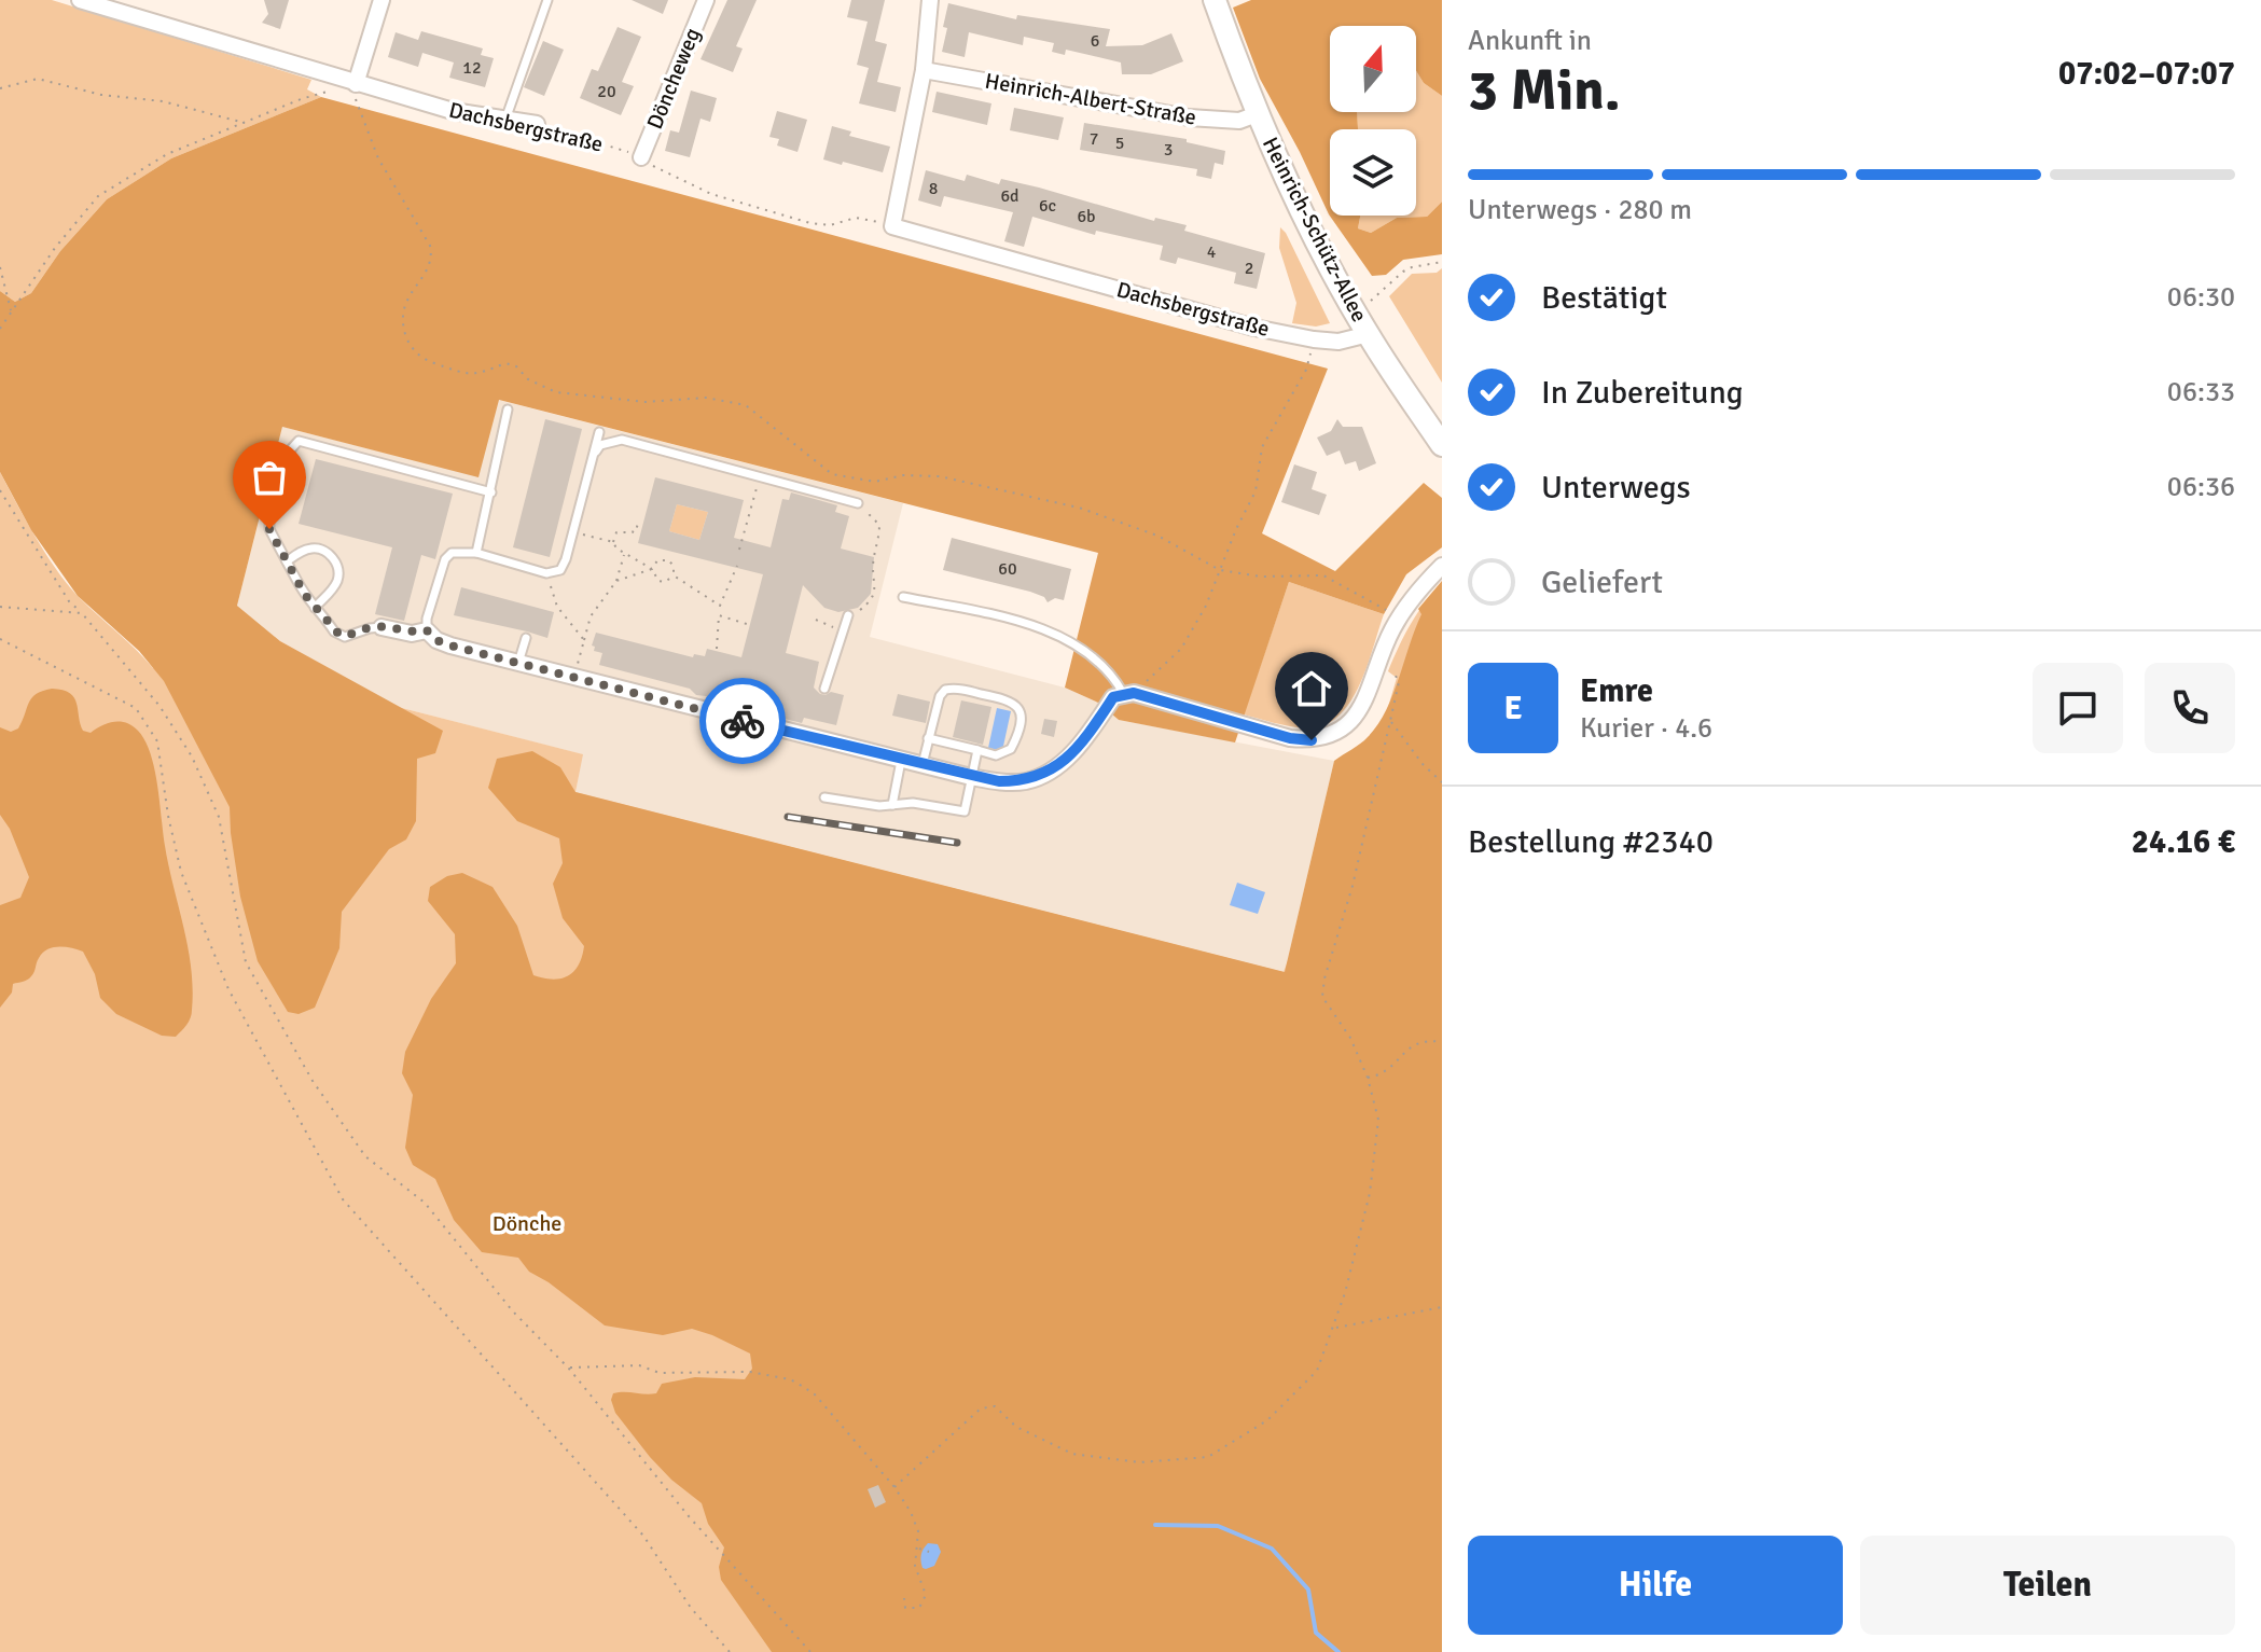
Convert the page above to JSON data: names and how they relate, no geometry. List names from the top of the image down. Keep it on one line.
{"streets":{"main road":["Heinrich-Schütz-Allee"],"street":["Döncheweg","Heinrich-Albert-Straße","Dachsbergstraße"]},"crossings":[["Döncheweg","Dachsbergstraße"],["Heinrich-Albert-Straße","Heinrich-Schütz-Allee"],["Dachsbergstraße","Heinrich-Schütz-Allee"]],"parks":["Dönche"],"house_numbers":["6","12","20","7","5","3","8","6d","6c","6b","4","2","60"],"north":"top","page":{"heading":["3 Min.","Ankunft in","07:02–07:07"],"panel":["Emre","Kurier · 4.6","Bestellung #2340","24.16 €"],"bar":"Unterwegs · 280 m","list":[["Bestätigt","06:30"],["In Zubereitung","06:33"],["Unterwegs","06:36"],"Geliefert"],"round":"E","buttons":["Hilfe","Teilen"]}}
